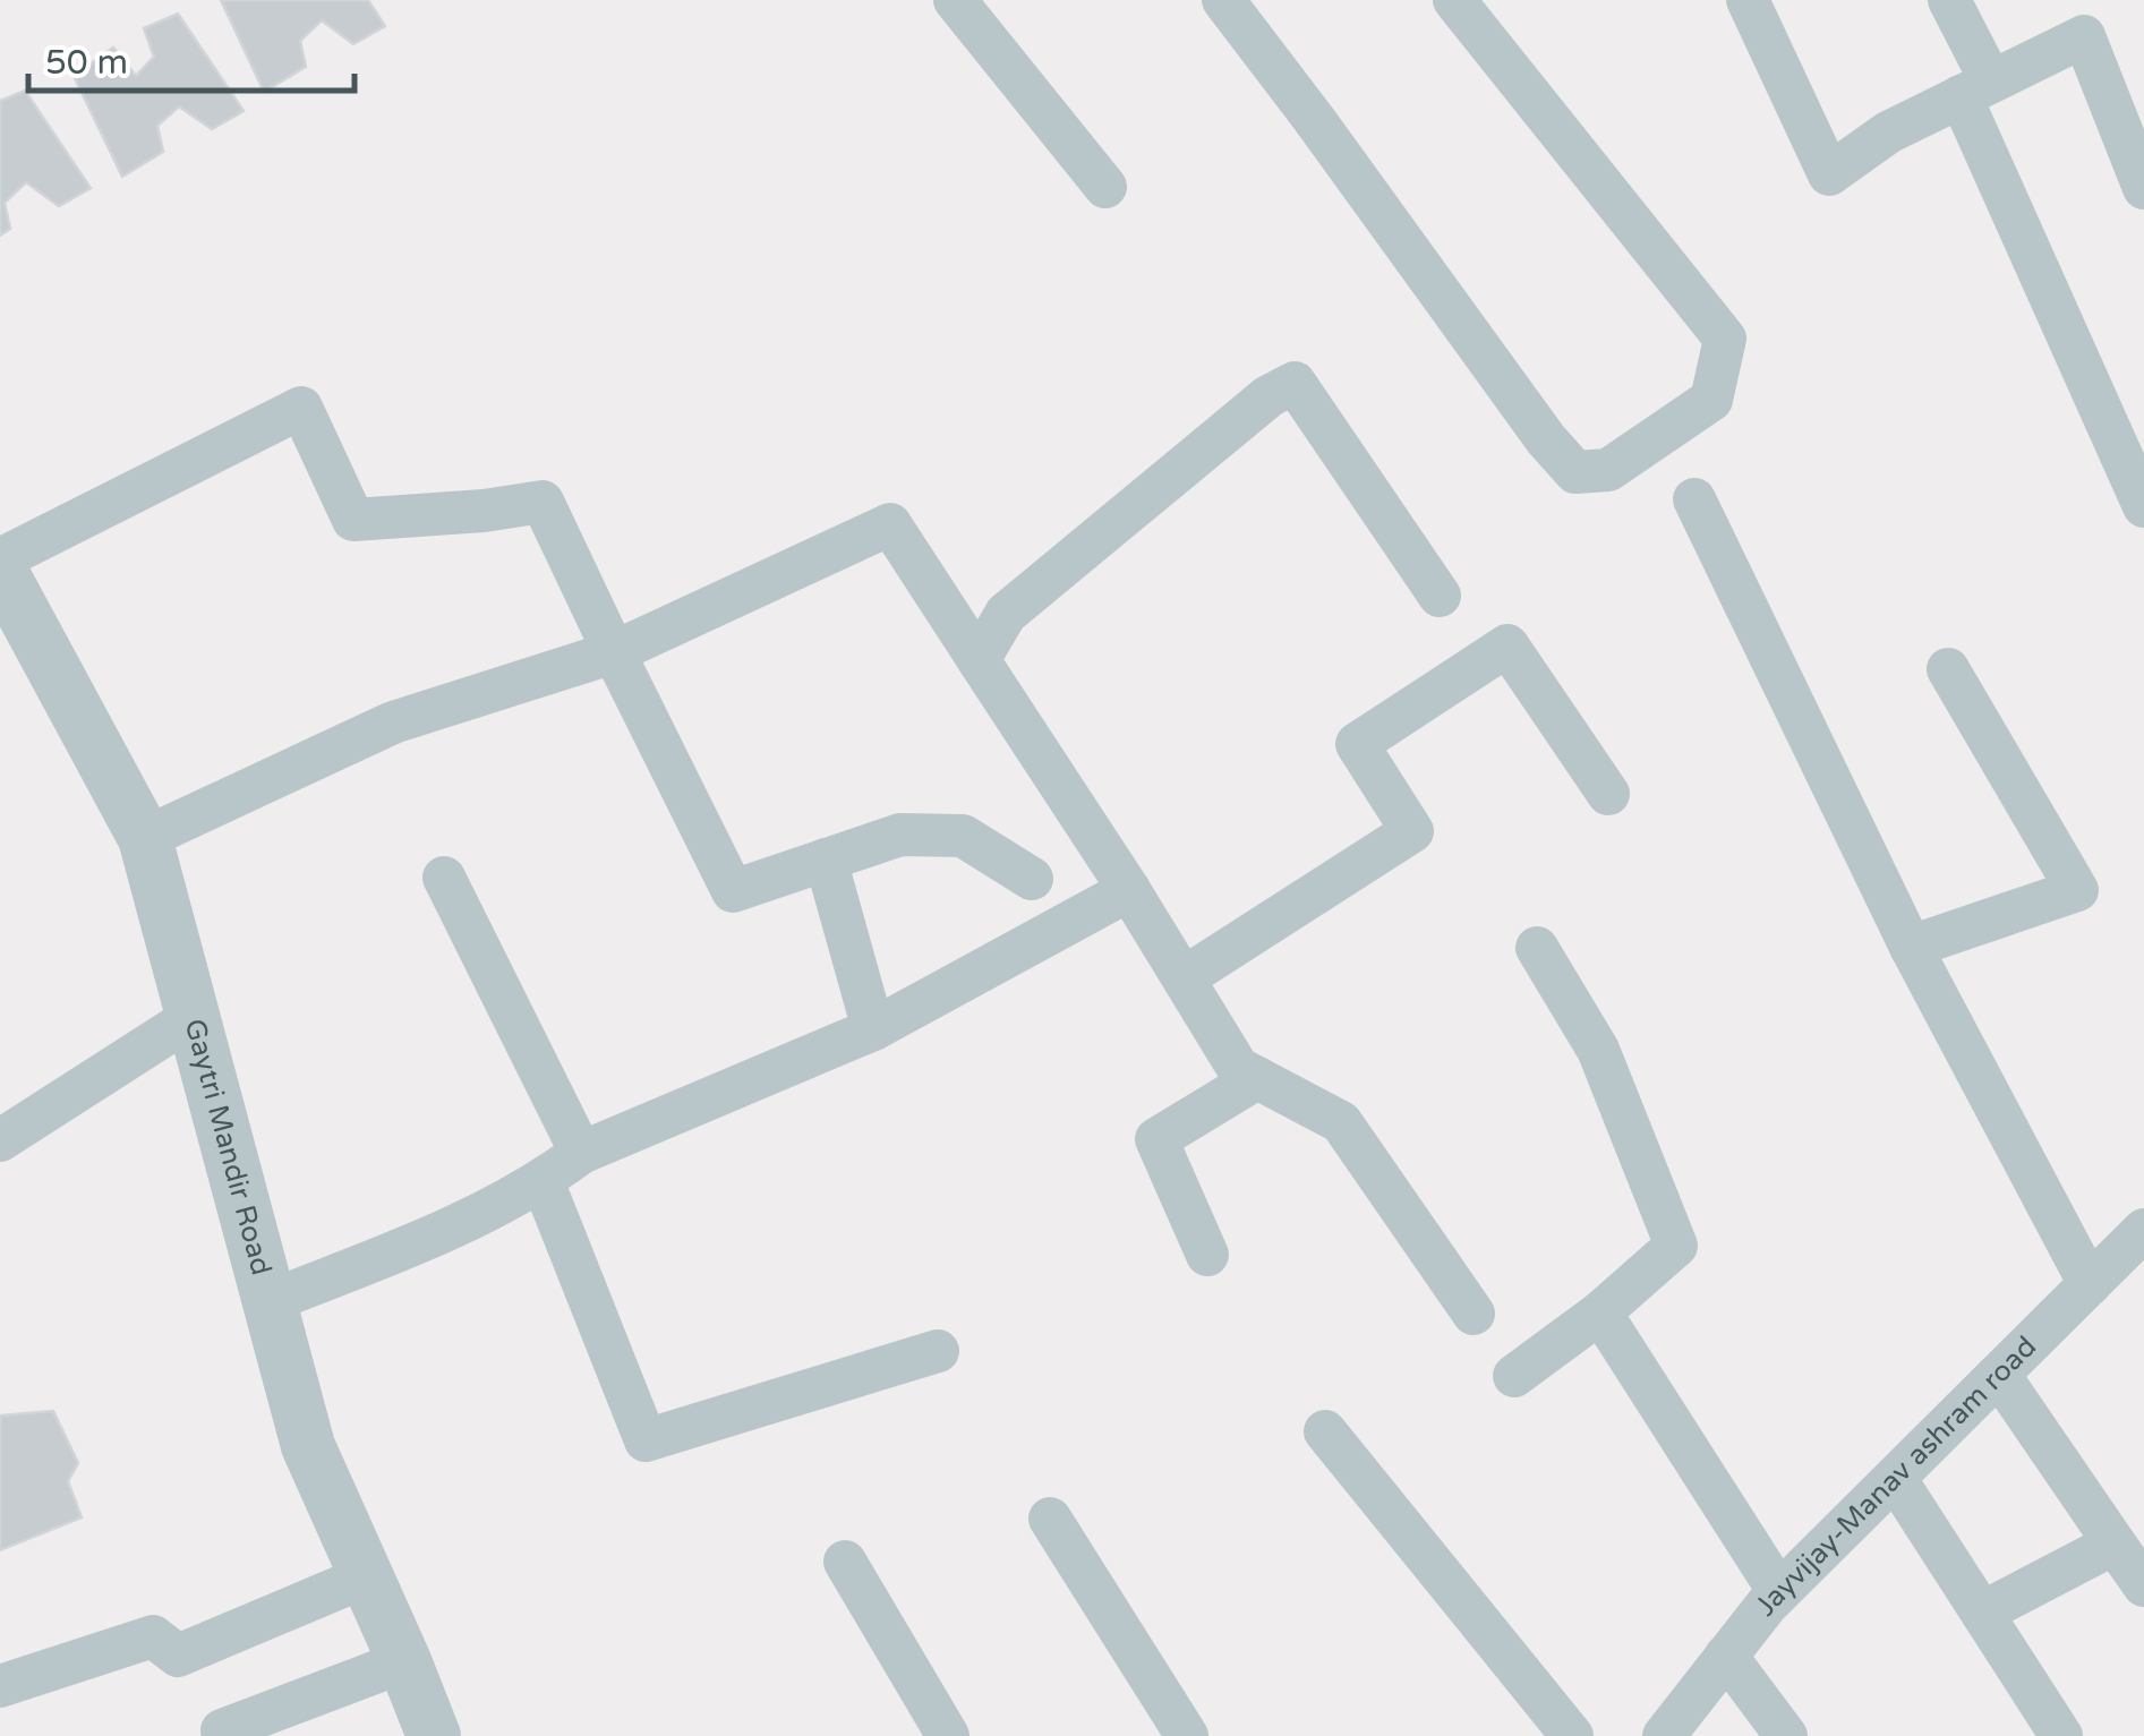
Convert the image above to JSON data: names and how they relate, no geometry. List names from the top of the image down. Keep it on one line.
{"streets":{"street":["Gaytri Mandir Road","Jayvijay-Manav ashram road"]},"scale_bar":"50 m"}
